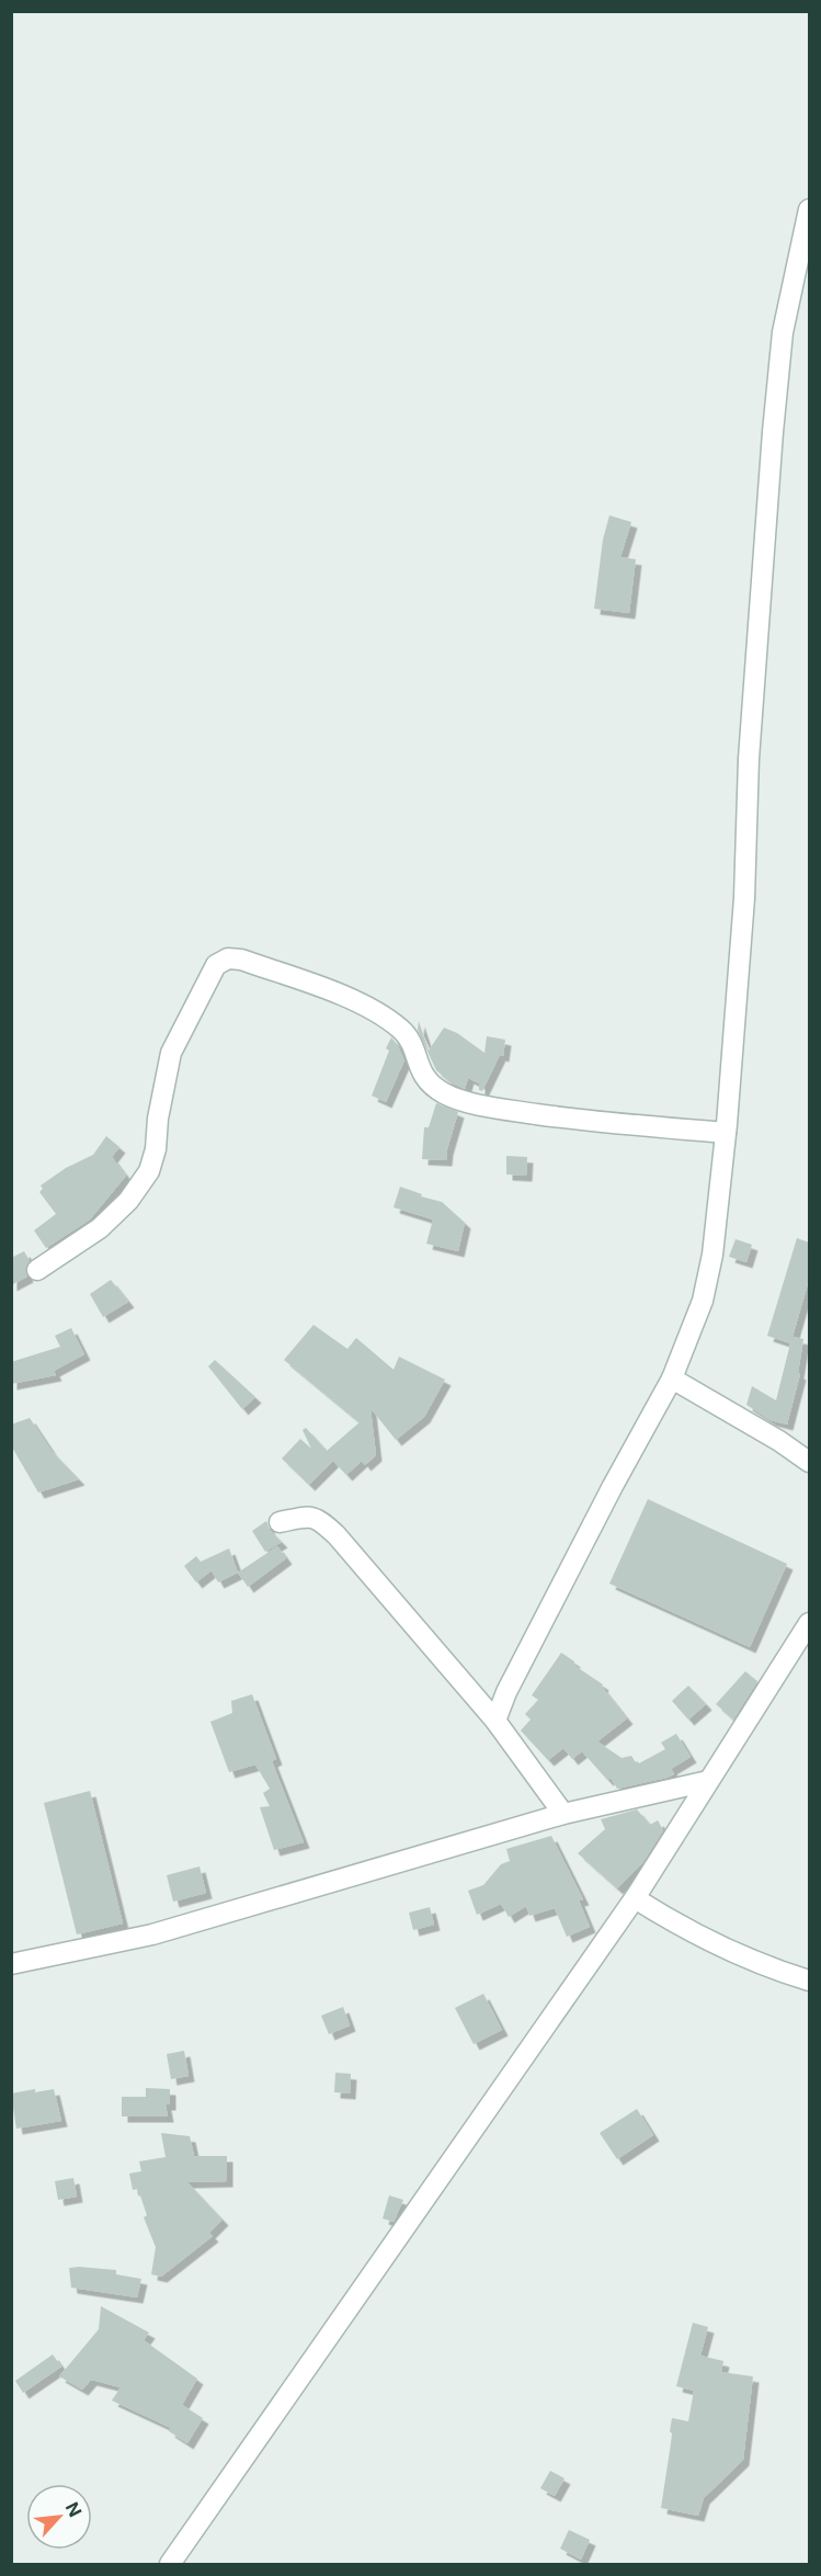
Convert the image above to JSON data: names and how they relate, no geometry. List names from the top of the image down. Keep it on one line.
{"north":"top right"}
